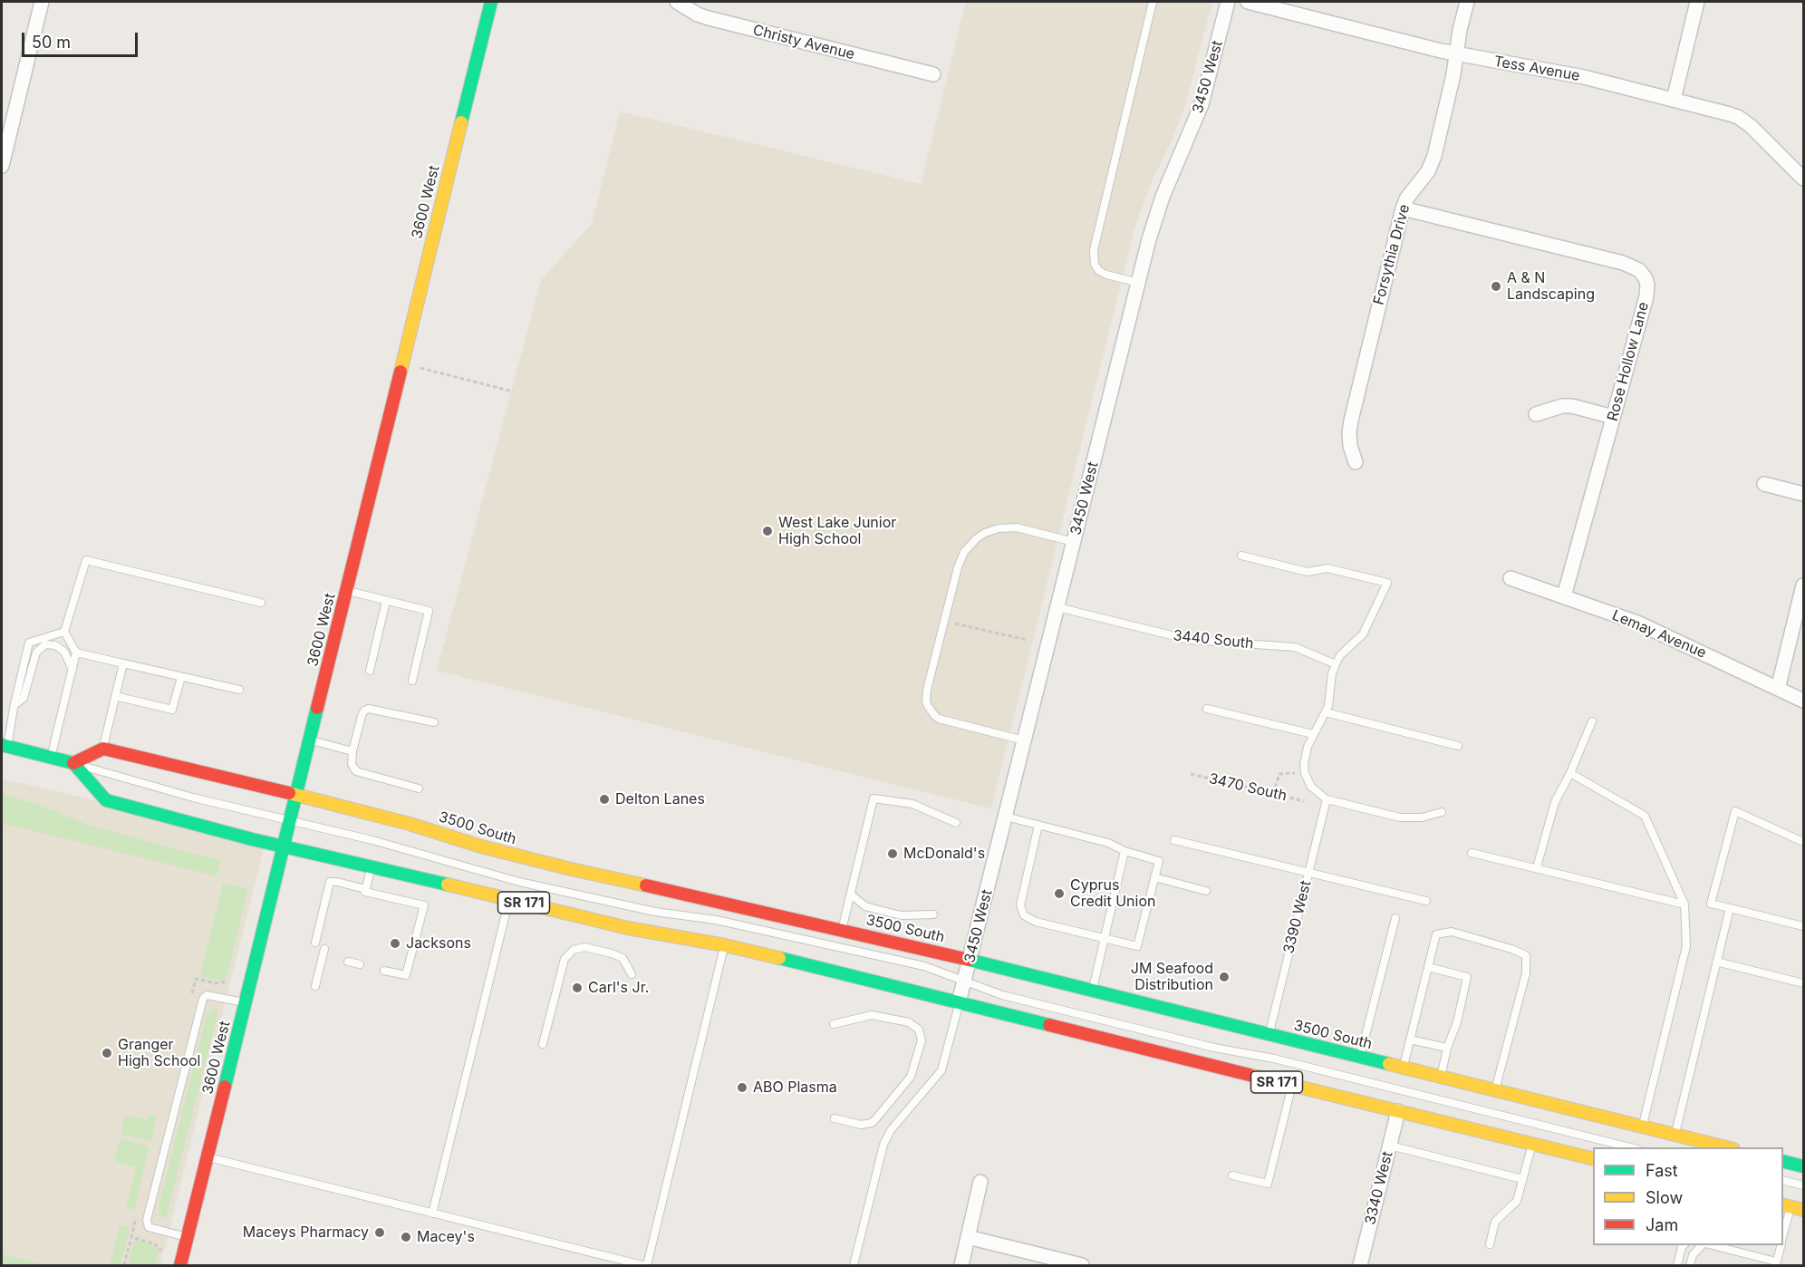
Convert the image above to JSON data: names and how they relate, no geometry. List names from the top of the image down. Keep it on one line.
{"streets":{"main road":["3600 West","3500 South","SR 171"],"street":["Christy Avenue","Tess Avenue","3450 West","Forsythia Drive","Rose Hollow Lane","Lemay Avenue","3340 West"],"lane":["3440 South","3390 West"],"path":["3470 South"]},"crossings":[["Tess Avenue","Forsythia Drive"],["3450 West","3440 South"],["3450 West","3500 South"],["3450 West","SR 171"],["3600 West","3500 South"],["3600 West","SR 171"],["Forsythia Drive","Rose Hollow Lane"],["Rose Hollow Lane","Lemay Avenue"],["3500 South","3390 West"],["SR 171","3340 West"]],"places":["A & N Landscaping","West Lake Junior High School","Delton Lanes","McDonald's","Cyprus Credit Union","Jacksons","JM Seafood Distribution","Carl's Jr.","Granger High School","ABO Plasma","Maceys Pharmacy","Macey's"],"legend":["Fast","Slow","Jam"],"scale_bar":"50 m"}
